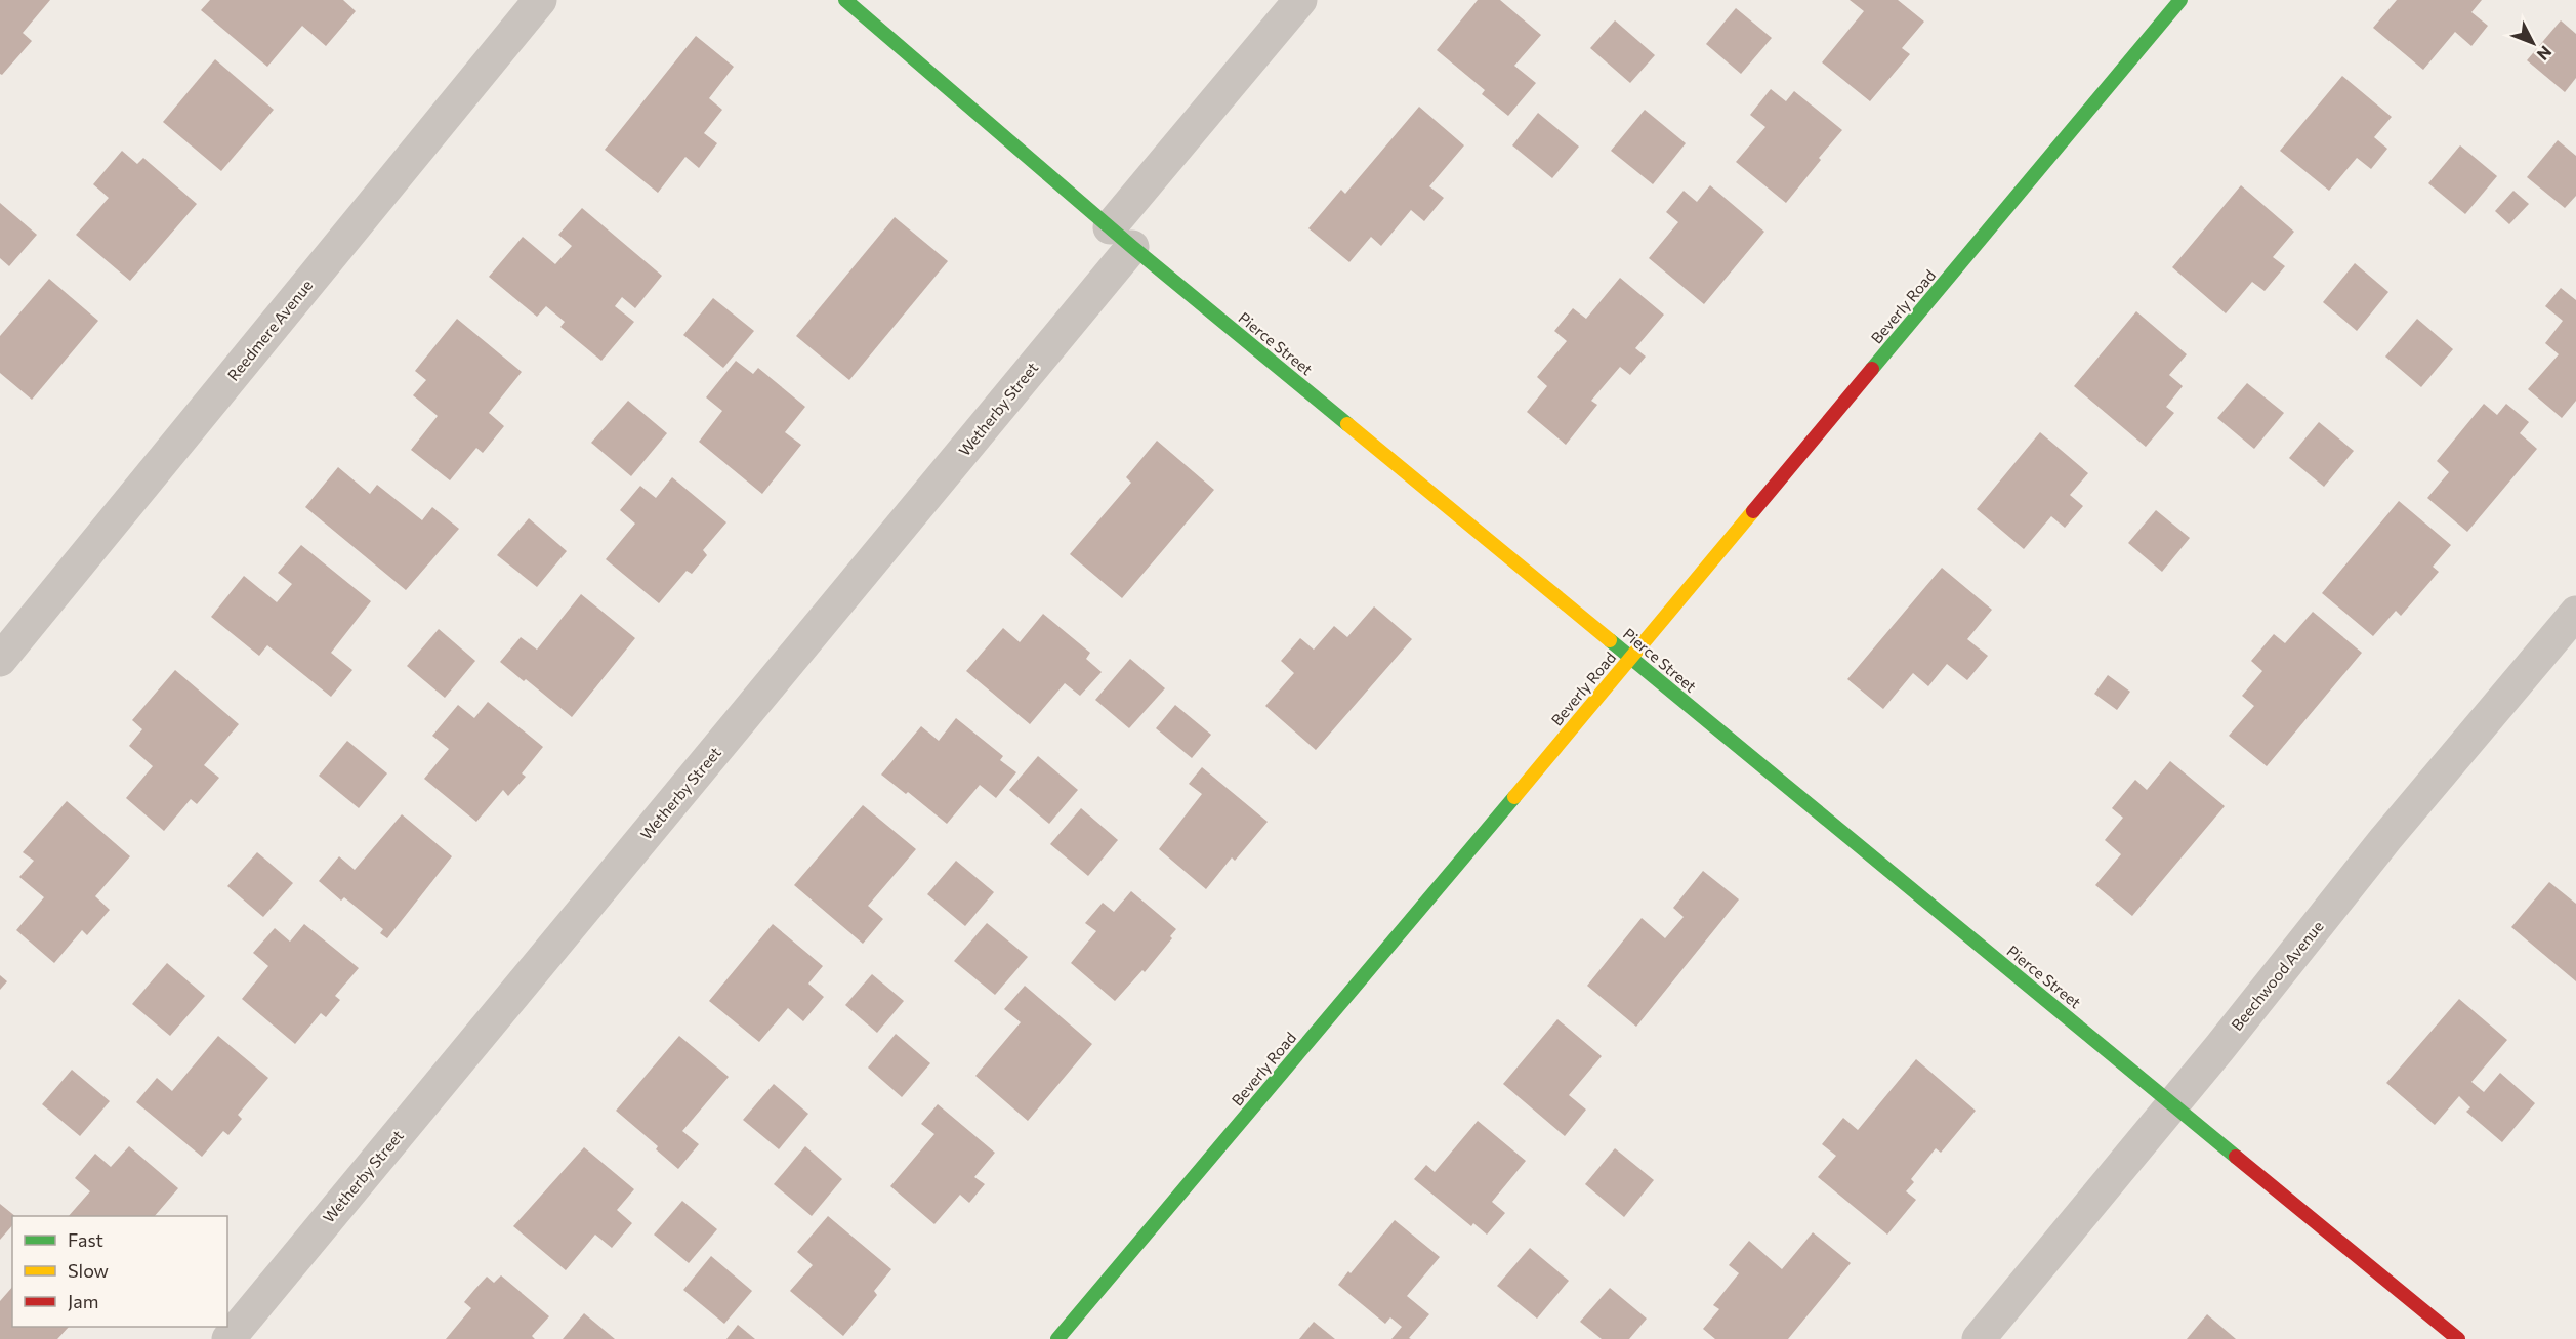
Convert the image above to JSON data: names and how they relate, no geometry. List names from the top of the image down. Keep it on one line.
{"streets":{"street":["Beverly Road","Reedmere Avenue","Pierce Street","Wetherby Street","Beechwood Avenue"]},"crossings":[["Beverly Road","Pierce Street"],["Pierce Street","Wetherby Street"],["Pierce Street","Beechwood Avenue"]],"legend":["Fast","Slow","Jam"],"north":"bottom right"}
